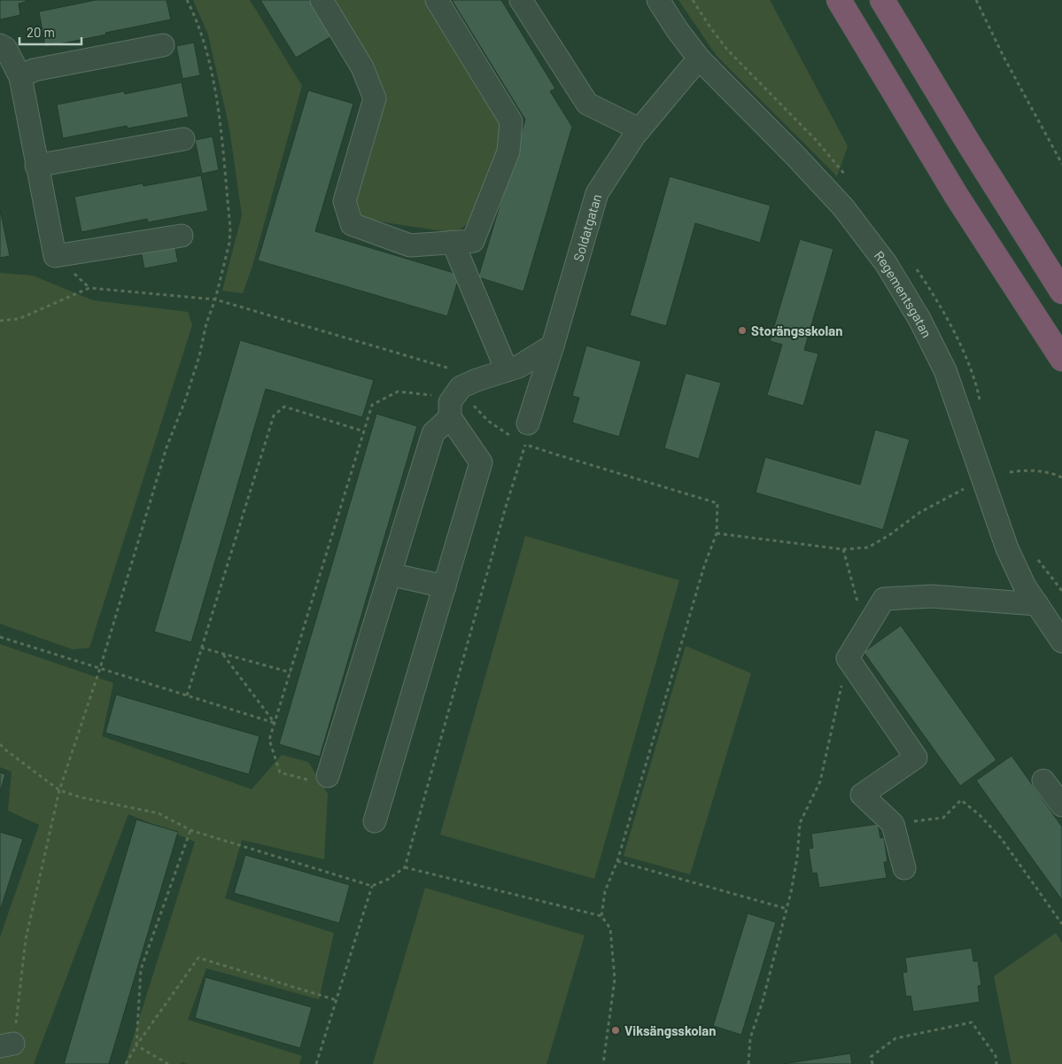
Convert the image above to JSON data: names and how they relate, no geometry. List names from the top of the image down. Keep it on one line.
{"streets":{"street":["Soldatgatan","Regementsgatan"]},"crossings":[["Soldatgatan","Regementsgatan"]],"places":["Storängsskolan","Viksängsskolan"],"scale_bar":"20 m"}
